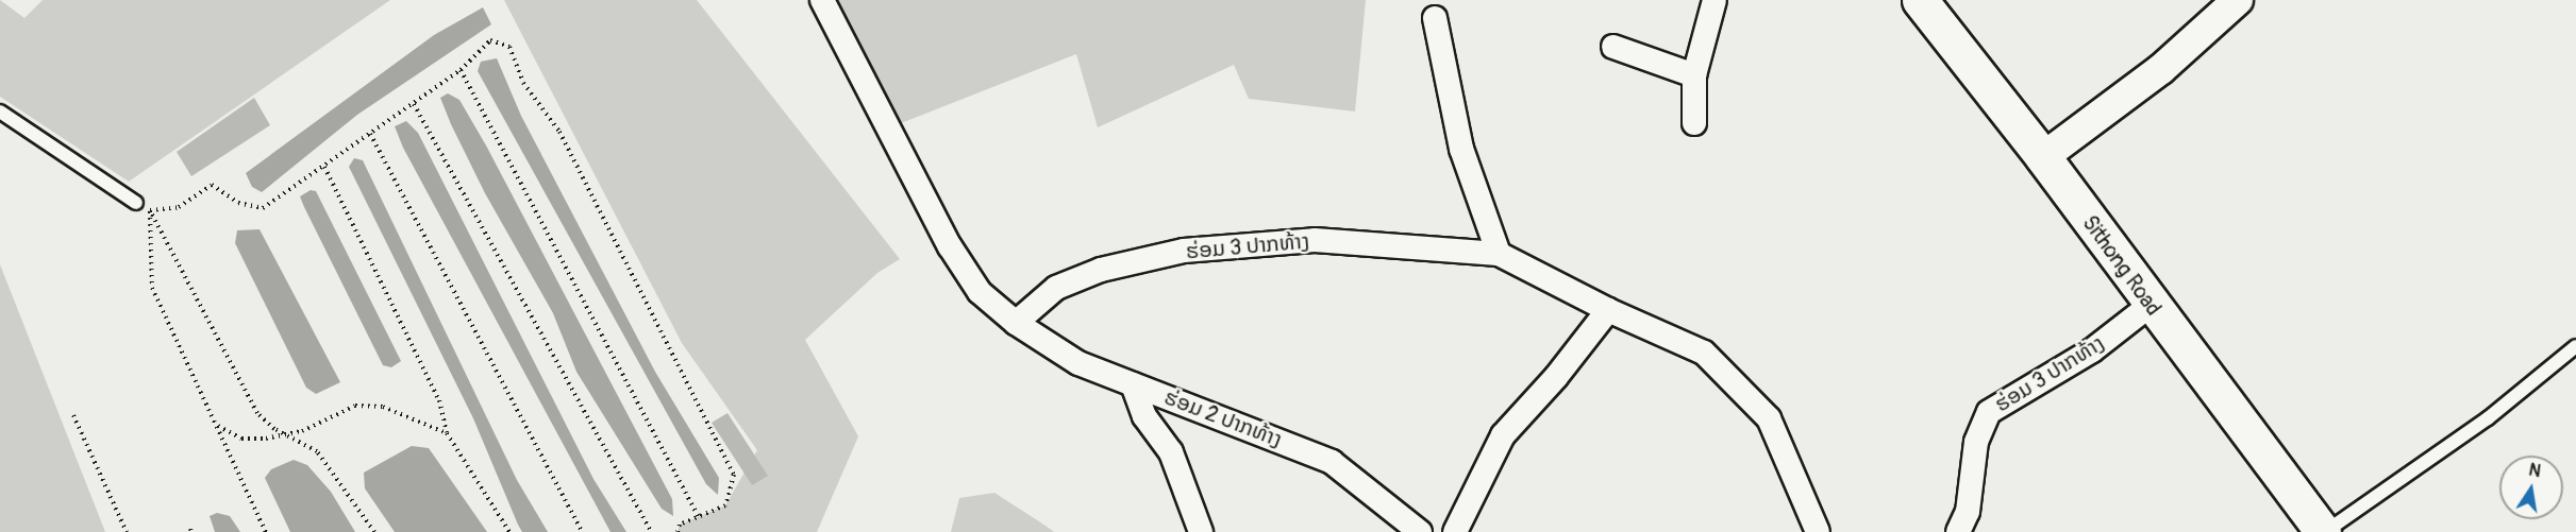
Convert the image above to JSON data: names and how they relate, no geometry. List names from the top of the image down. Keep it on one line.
{"streets":{"main road":["Sithong Road"],"street":["ຮ່ອມ 3 ປາກທ້າງ","ຮ່ອມ 2 ປາກທ້າງ"]},"crossings":[["ຮ່ອມ 3 ປາກທ້າງ","Sithong Road"],["ຮ່ອມ 3 ປາກທ້າງ","ຮ່ອມ 2 ປາກທ້າງ"]],"north":"top"}
